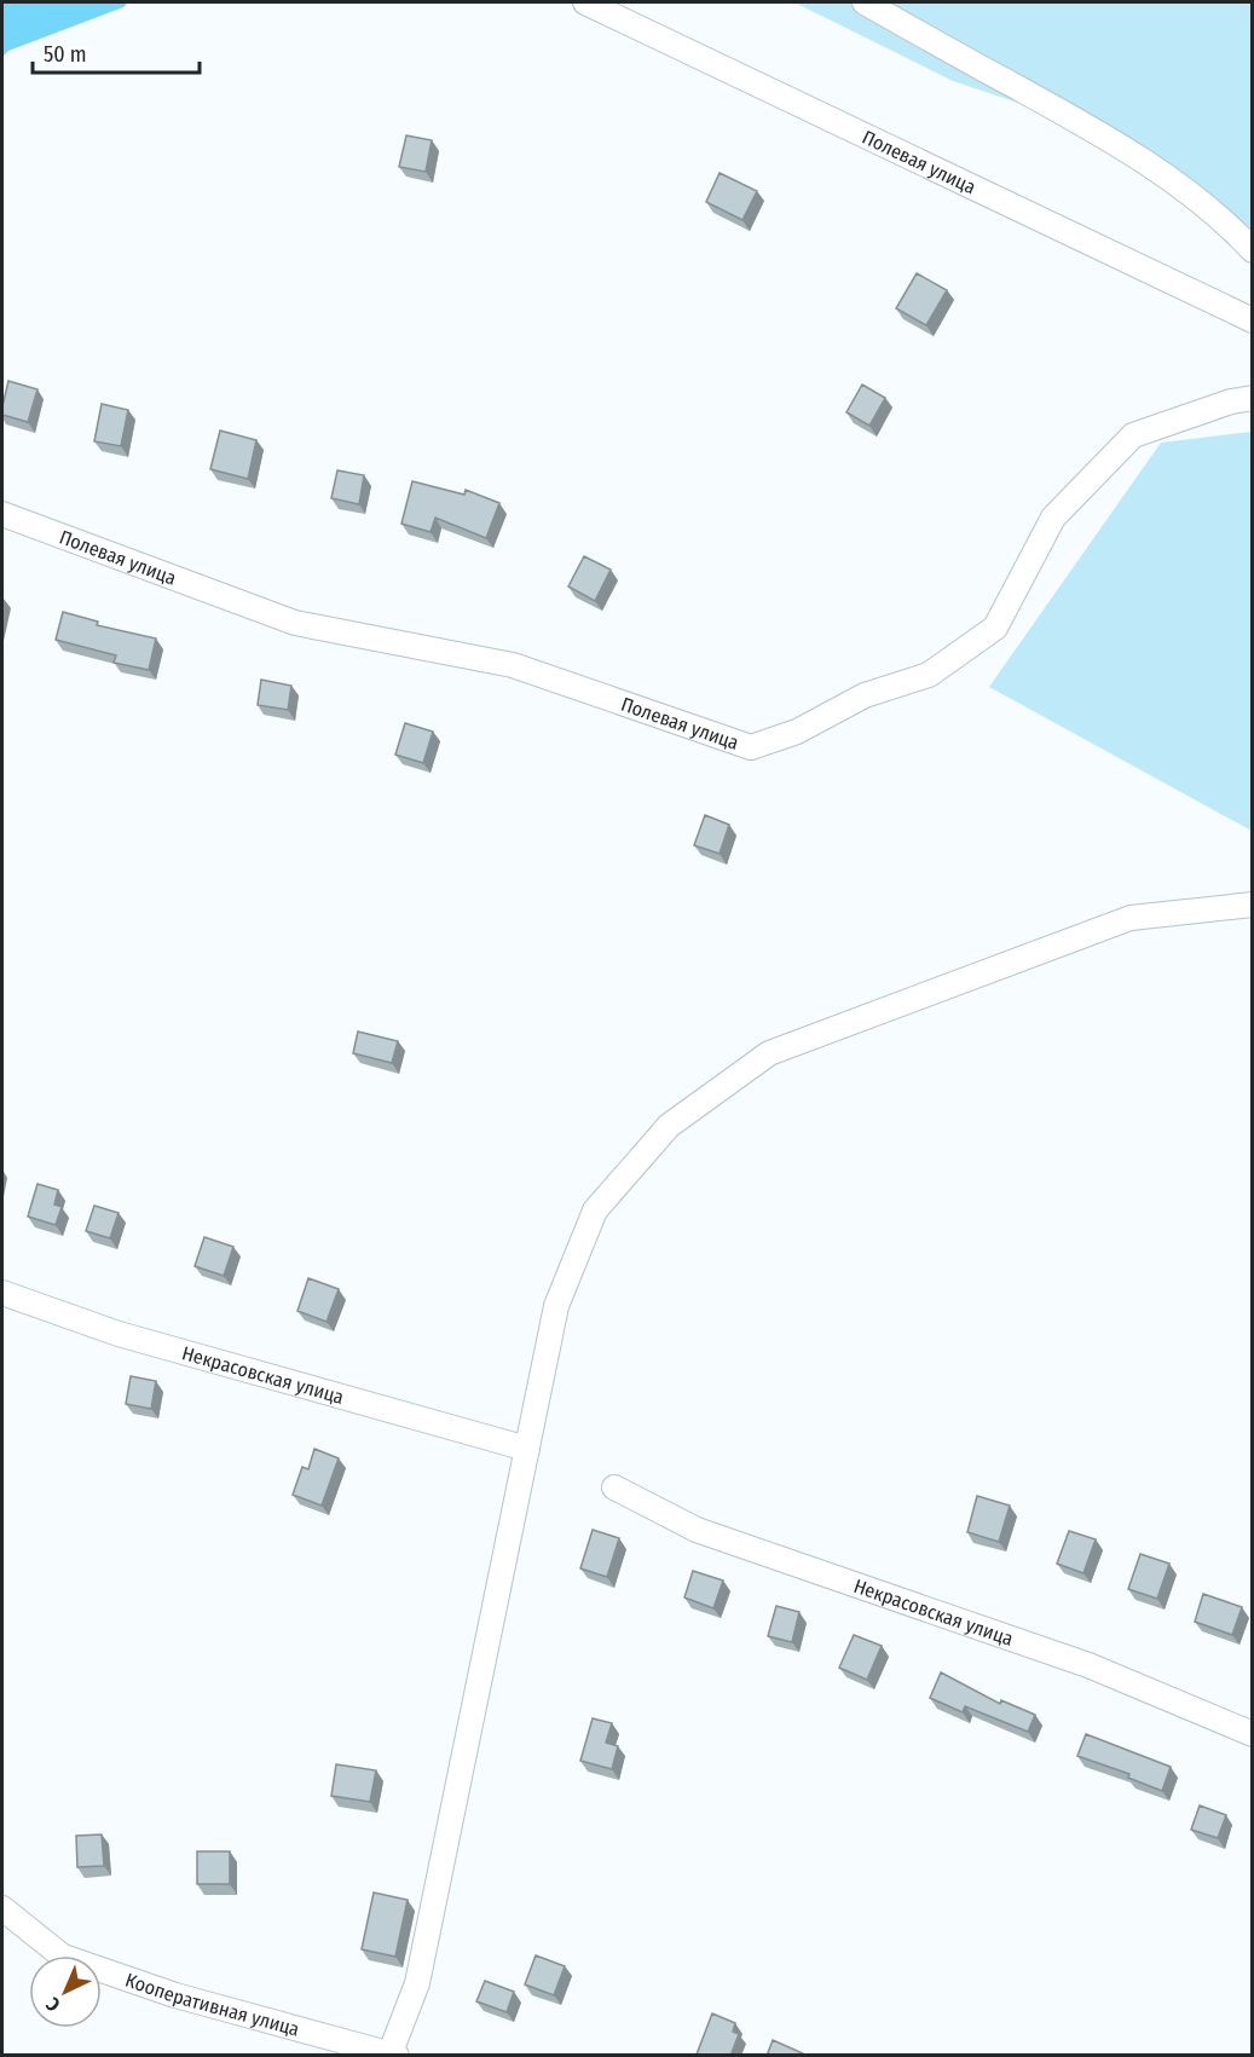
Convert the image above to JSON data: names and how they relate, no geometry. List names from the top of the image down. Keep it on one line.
{"streets":{"street":["Полевая улица","Некрасовская улица","Кооперативная улица"]},"scale_bar":"50 m","north":"bottom left"}
